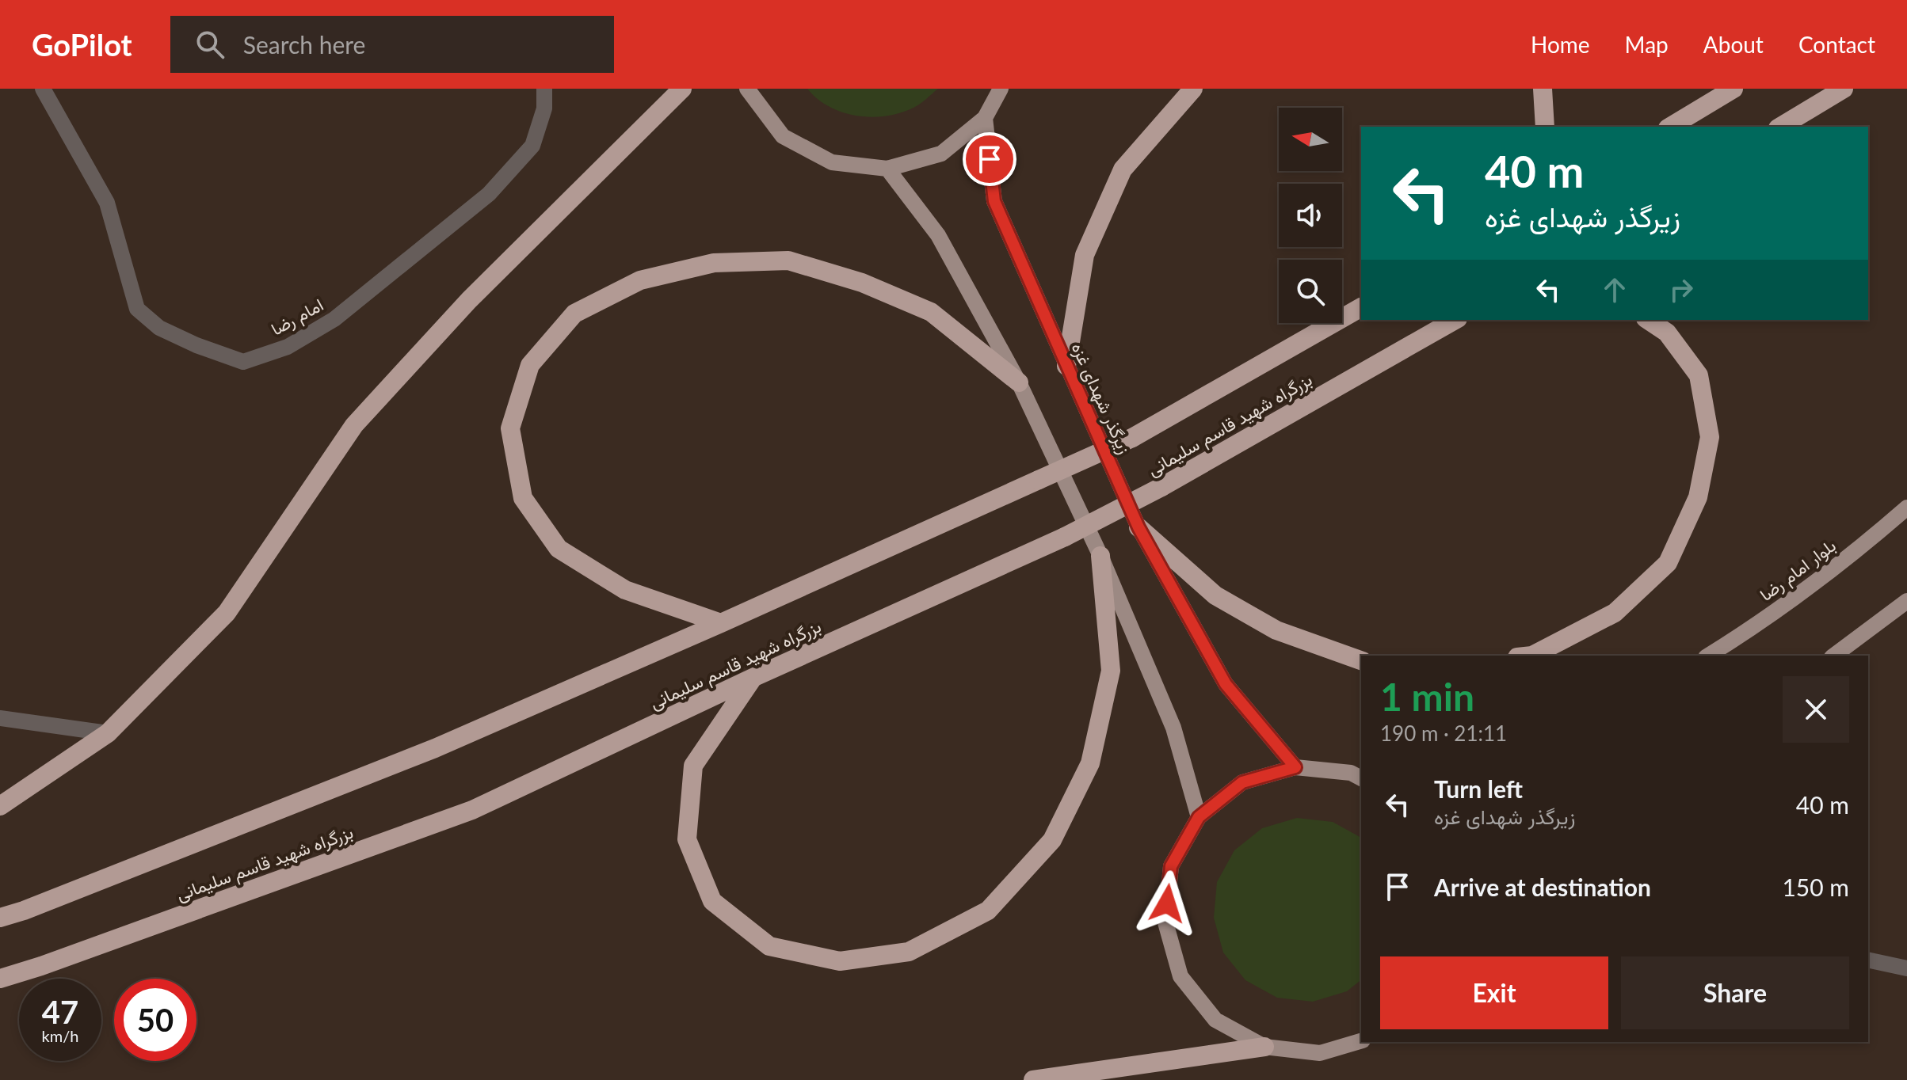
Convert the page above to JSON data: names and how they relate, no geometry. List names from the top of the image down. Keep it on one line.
{"streets":{"highway":["بزرگراه شهید قاسم سلیمانی"],"main road":["زیرگذر شهدای غزه","بلوار امام رضا"],"street":["امام رضا"]},"north":"left","page":{"header":"GoPilot","search":"Search here","nav":["Home","Map","About","Contact"],"turn":["40 m","زیرگذر شهدای غزه"],"heading":["1 min","190 m · 21:11"],"list":[{"name":"Turn left","note":"زیرگذر شهدای غزه","value":"40 m"},{"name":"Arrive at destination","value":"150 m"}],"buttons":["Exit","Share"],"speed":"47 km/h","limit":"50"}}
